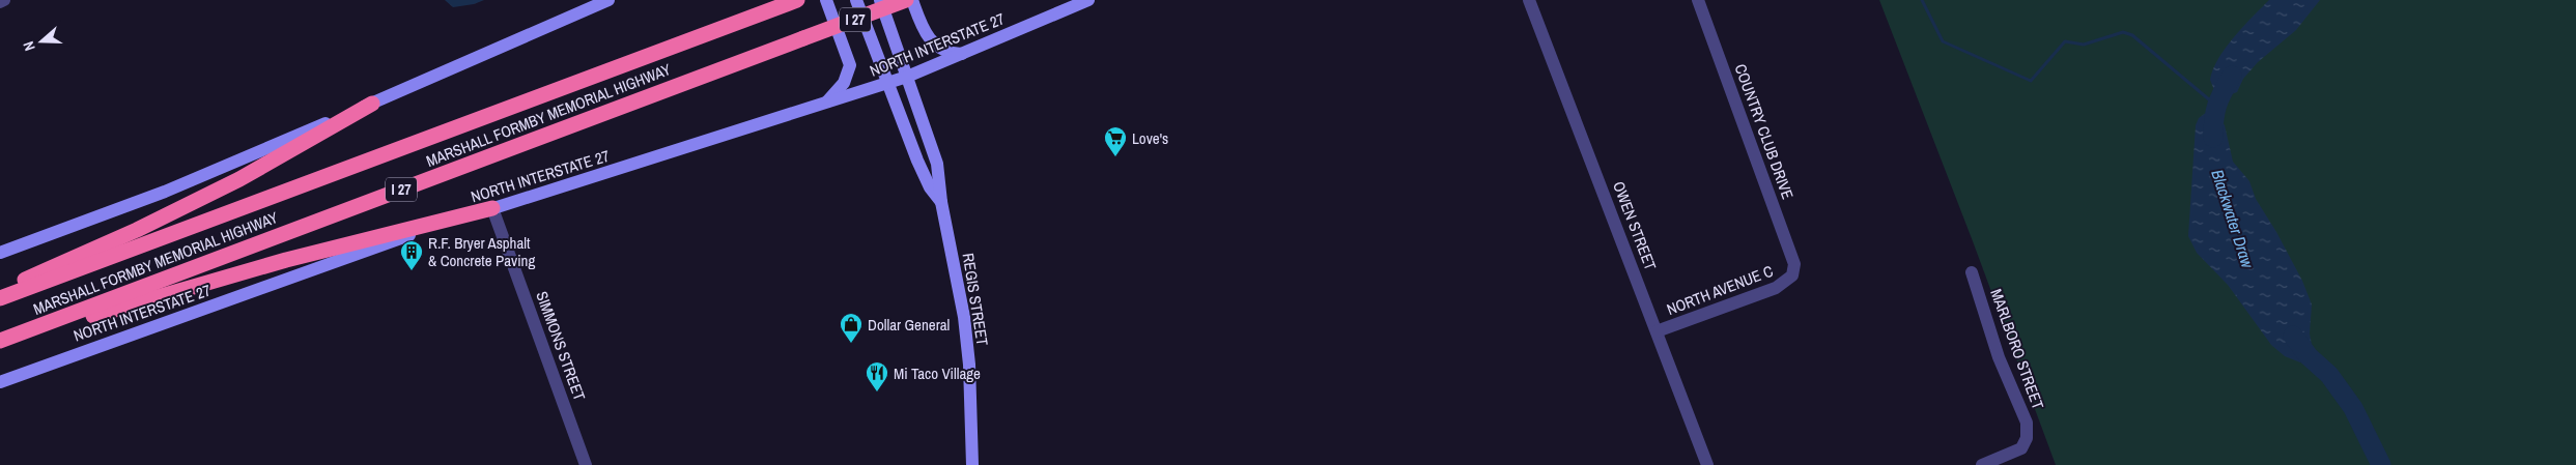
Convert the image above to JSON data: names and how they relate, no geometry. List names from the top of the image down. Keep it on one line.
{"streets":{"highway":["I 27","MARSHALL FORMBY MEMORIAL HIGHWAY"],"main road":["NORTH INTERSTATE 27","REGIS STREET"],"street":["COUNTRY CLUB DRIVE","OWEN STREET","NORTH AVENUE C","SIMMONS STREET","MARLBORO STREET"]},"crossings":[["NORTH INTERSTATE 27","REGIS STREET"],["NORTH INTERSTATE 27","SIMMONS STREET"],["COUNTRY CLUB DRIVE","NORTH AVENUE C"],["OWEN STREET","NORTH AVENUE C"]],"water":["Blackwater Draw"],"places":{"supermarket":["Love's"],"building":["R.F. Bryer Asphalt & Concrete Paving"],"shop":["Dollar General"],"restaurant":["Mi Taco Village"]},"north":"left"}
